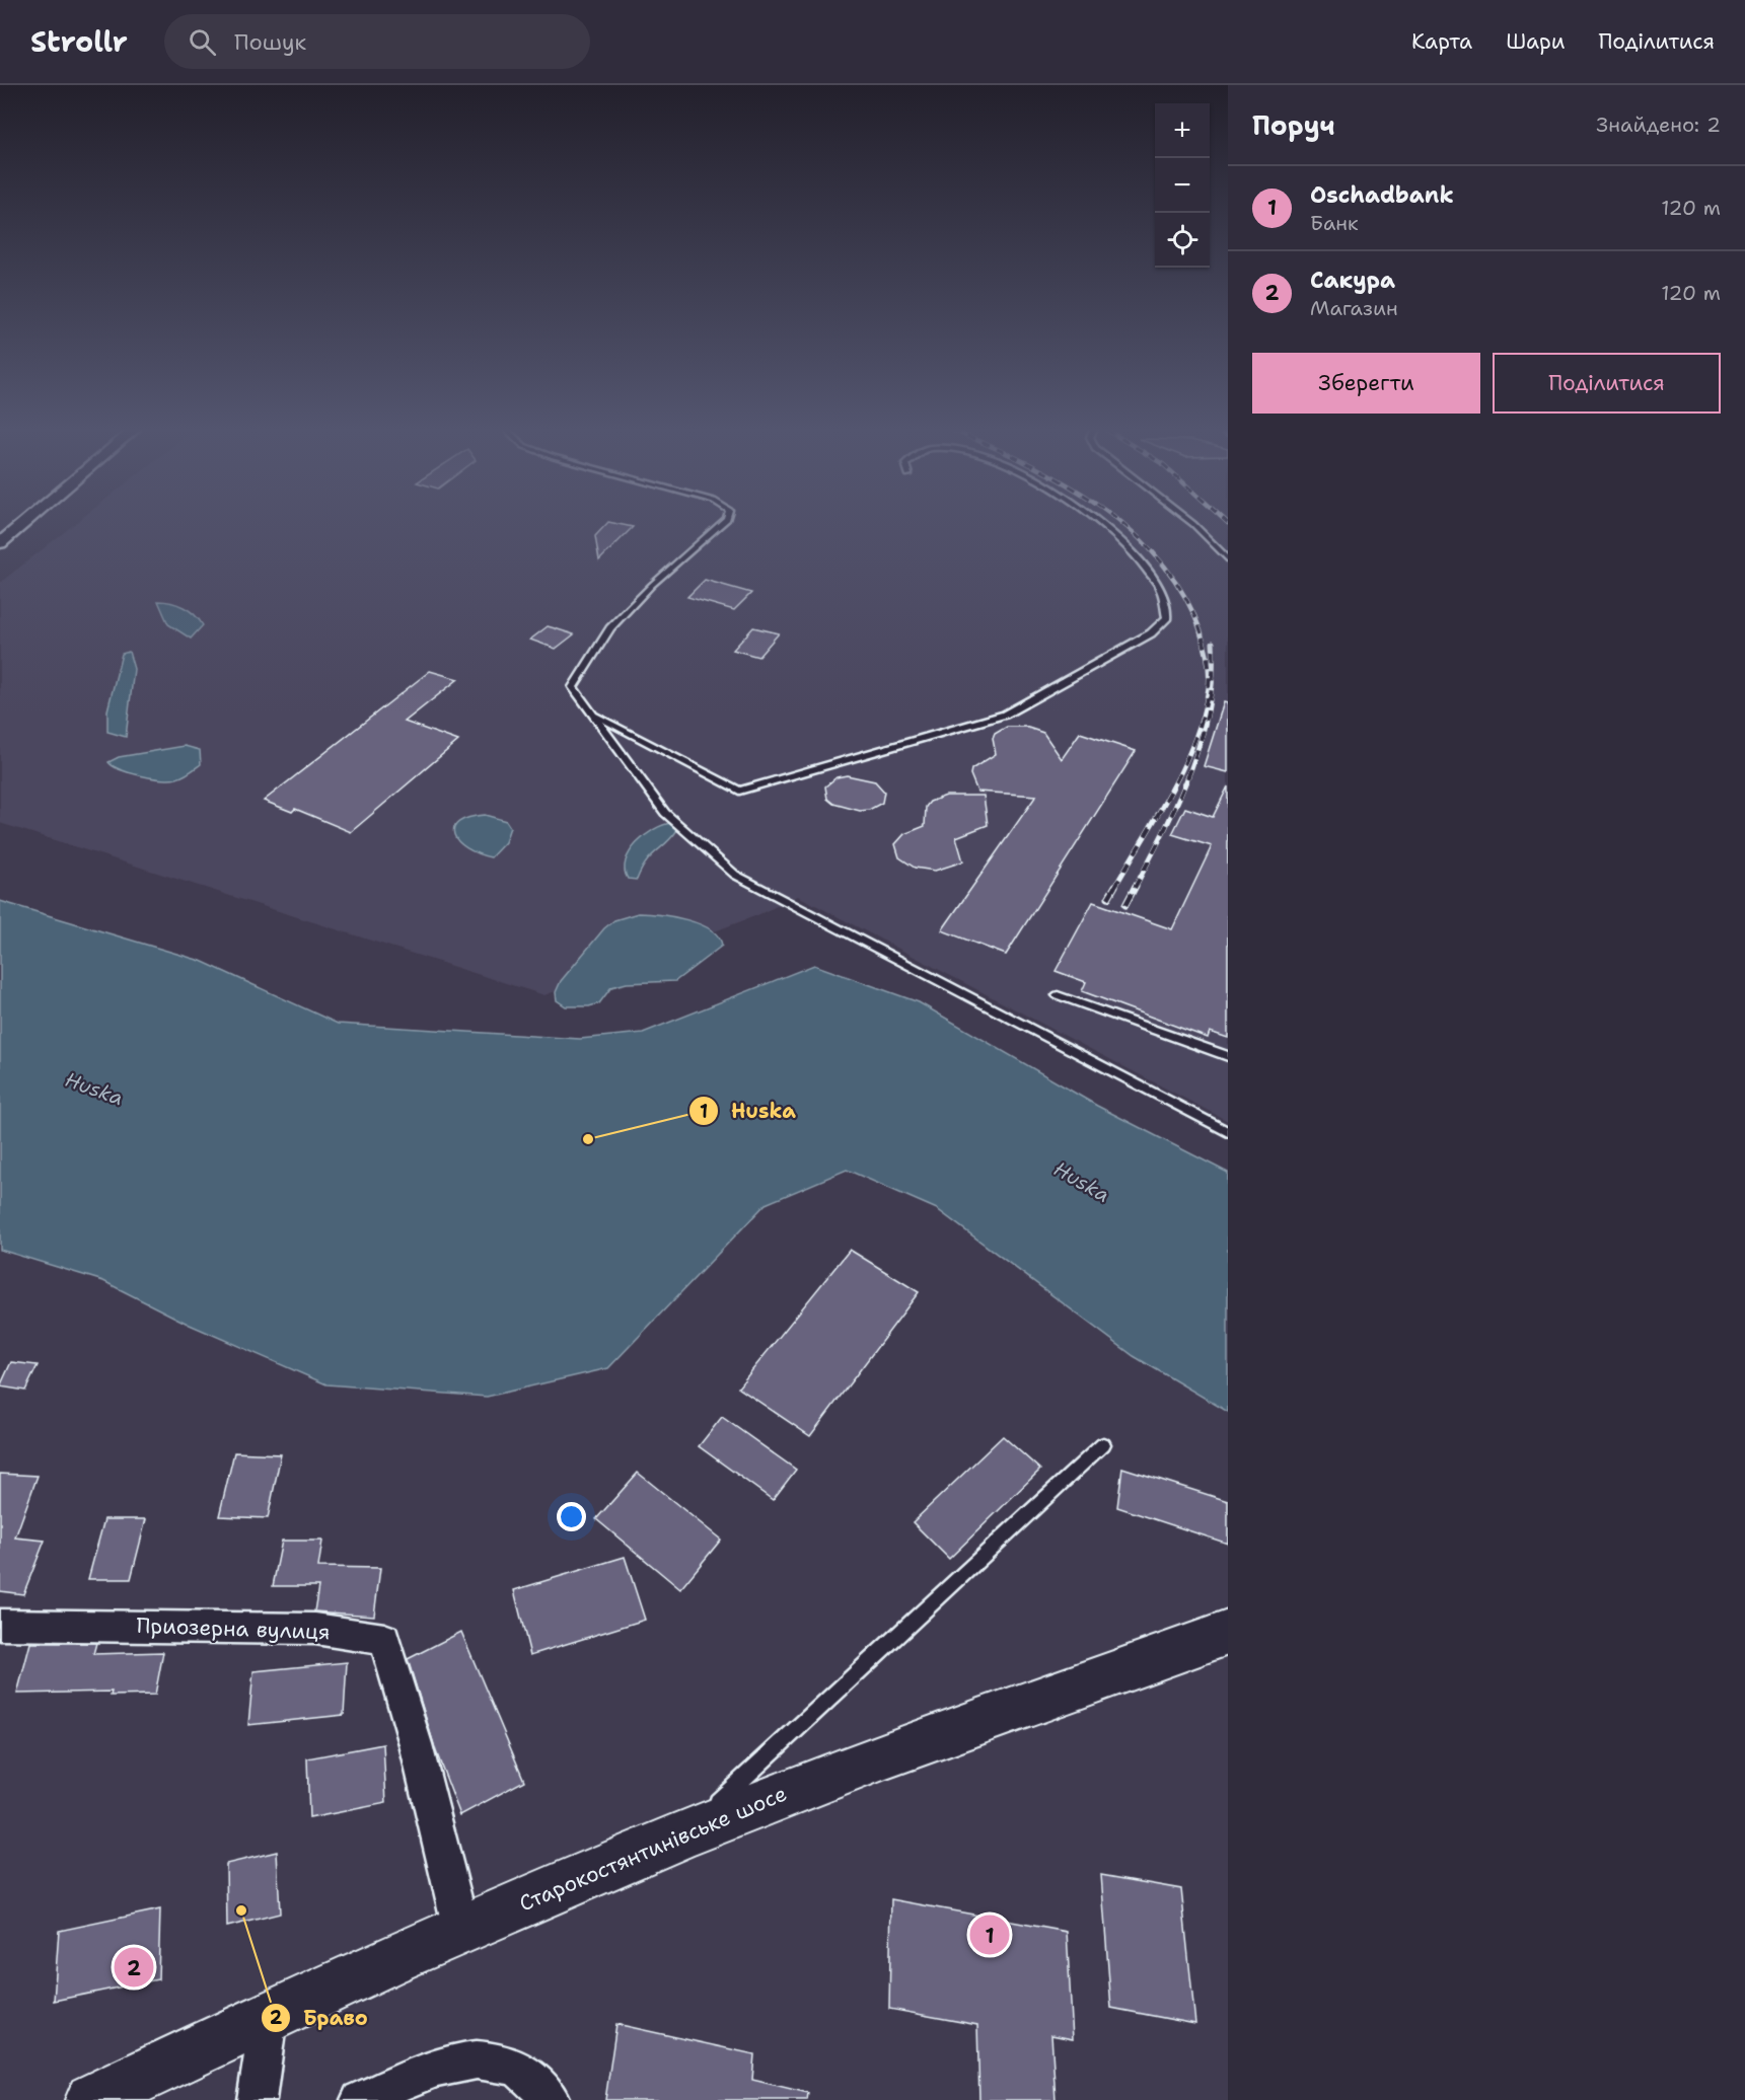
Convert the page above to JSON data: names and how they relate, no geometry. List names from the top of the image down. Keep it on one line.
{"streets":{"main road":["Старокостянтинівське шосе"],"street":["Приозерна вулиця"]},"crossings":[["Приозерна вулиця","Старокостянтинівське шосе"]],"water":["Huska"],"places":["Huska","Браво"],"page":{"header":"Strollr","search":"Пошук","nav":["Карта","Шари","Поділитися"],"heading":["Поруч","Знайдено: 2"],"map_buttons":["+","−"],"list":[{"mark":"1","name":"Oschadbank","note":"Банк","value":"120 m"},{"mark":"2","name":"Сакура","note":"Магазин","value":"120 m"}],"buttons":["Зберегти","Поділитися"],"pins":["1","2"]}}
